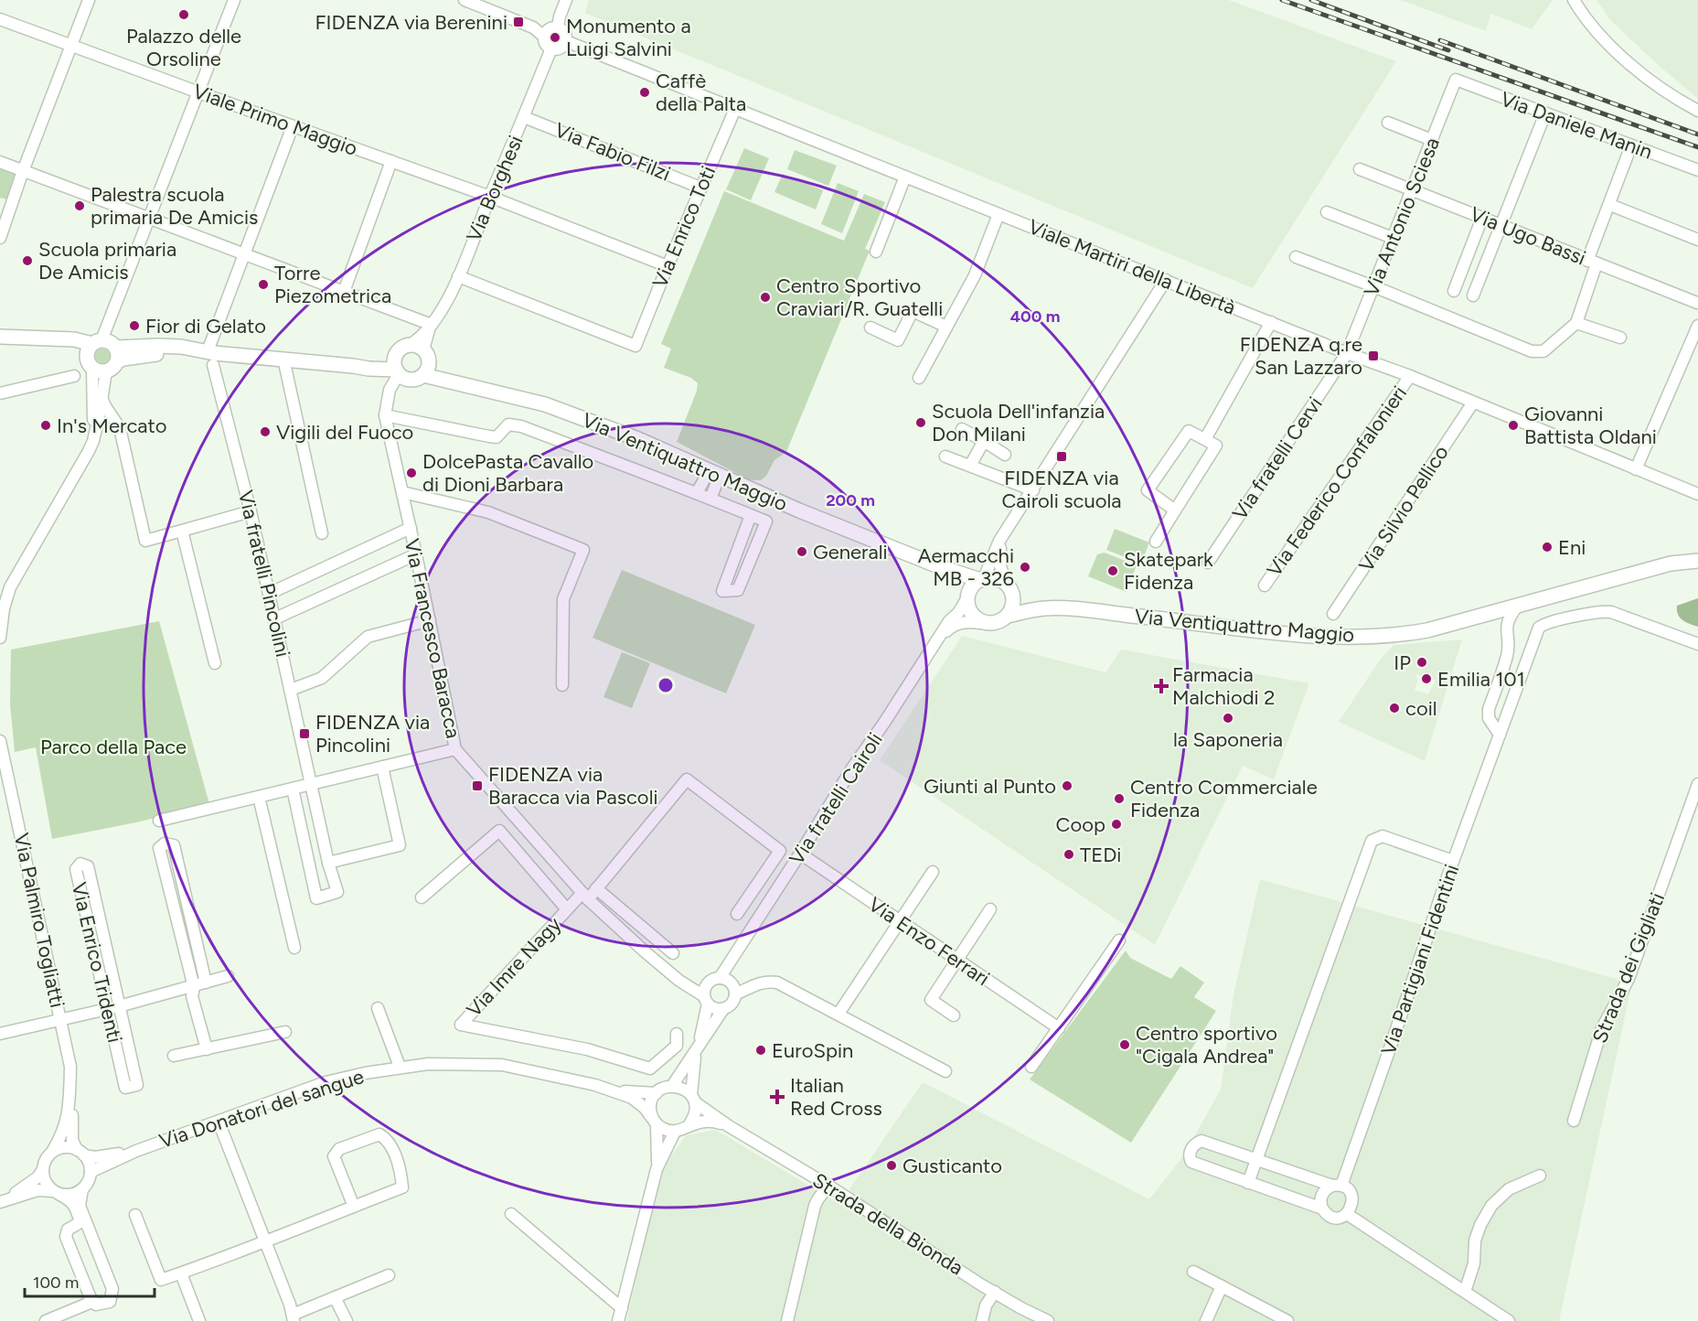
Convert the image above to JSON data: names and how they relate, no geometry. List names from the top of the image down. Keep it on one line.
{"streets":{"main road":["Via Ventiquattro Maggio"],"street":["Viale Primo Maggio","Via Daniele Manin","Via Fabio Filzi","Via Borghesi","Via Antonio Sciesa","Via Enrico Toti","Via Ugo Bassi","Viale Martiri della Libertà","Via fratelli Cervi","Via Federico Confalonieri","Via Silvio Pellico","Via fratelli Pincolini","Via Francesco Baracca","Via fratelli Cairoli","Via Palmiro Togliatti","Via Enzo Ferrari","Via Partigiani Fidentini","Via Enrico Tridenti","Via Imre Nagy","Strada dei Gigliati","Via Donatori del sangue","Strada della Bionda"]},"crossings":[["Viale Primo Maggio","Via Borghesi"],["Viale Primo Maggio","Via Enrico Toti"],["Via Daniele Manin","Via Antonio Sciesa"],["Via Fabio Filzi","Via Borghesi"],["Via Fabio Filzi","Via Enrico Toti"],["Via Borghesi","Via Enrico Toti"],["Via Borghesi","Viale Martiri della Libertà"],["Via Borghesi","Via Ventiquattro Maggio"],["Via Antonio Sciesa","Via Ugo Bassi"],["Via Antonio Sciesa","Viale Martiri della Libertà"],["Via Antonio Sciesa","Via fratelli Cervi"],["Via Enrico Toti","Viale Martiri della Libertà"],["Viale Martiri della Libertà","Via fratelli Cervi"],["Viale Martiri della Libertà","Via Federico Confalonieri"],["Viale Martiri della Libertà","Via Silvio Pellico"],["Via Ventiquattro Maggio","Via fratelli Pincolini"],["Via Ventiquattro Maggio","Via fratelli Cairoli"],["Via Francesco Baracca","Via fratelli Cairoli"],["Via Francesco Baracca","Via Imre Nagy"],["Via fratelli Cairoli","Via Enzo Ferrari"],["Via Palmiro Togliatti","Via Donatori del sangue"],["Via Donatori del sangue","Strada della Bionda"]],"parks":["Parco della Pace"],"places":{"other":["Palazzo delle Orsoline","Monumento a Luigi Salvini","Caffè della Palta","Palestra scuola primaria De Amicis","Scuola primaria De Amicis","Torre Piezometrica","Centro Sportivo Craviari/R. Guatelli","Fior di Gelato","Scuola Dell'infanzia Don Milani","In's Mercato","Giovanni Battista Oldani","Vigili del Fuoco","DolcePasta Cavallo di Dioni Barbara","Eni","Generali","Aermacchi MB - 326","Skatepark Fidenza","IP","Emilia 101","coil","la Saponeria","Giunti al Punto","Centro Commerciale Fidenza","Coop","TEDi","Centro sportivo \"Cigala Andrea\"","EuroSpin","Gusticanto"],"transit":["FIDENZA via Berenini","FIDENZA q.re San Lazzaro","FIDENZA via Cairoli scuola","FIDENZA via Pincolini","FIDENZA via Baracca via Pascoli"],"health":["Farmacia Malchiodi 2","Italian Red Cross"]},"scale_bar":"100 m","rings":["400 m","200 m"]}
